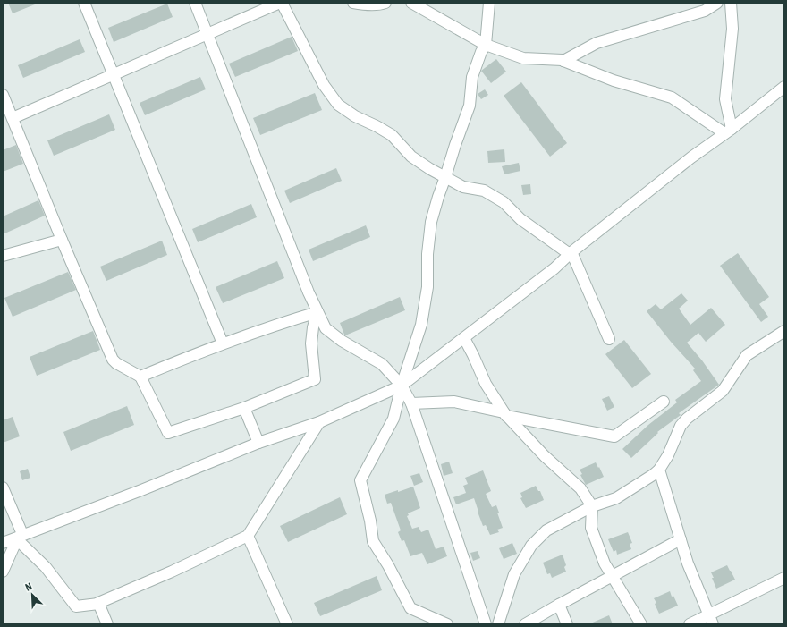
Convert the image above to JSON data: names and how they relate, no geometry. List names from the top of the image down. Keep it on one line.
{"north":"top left"}
